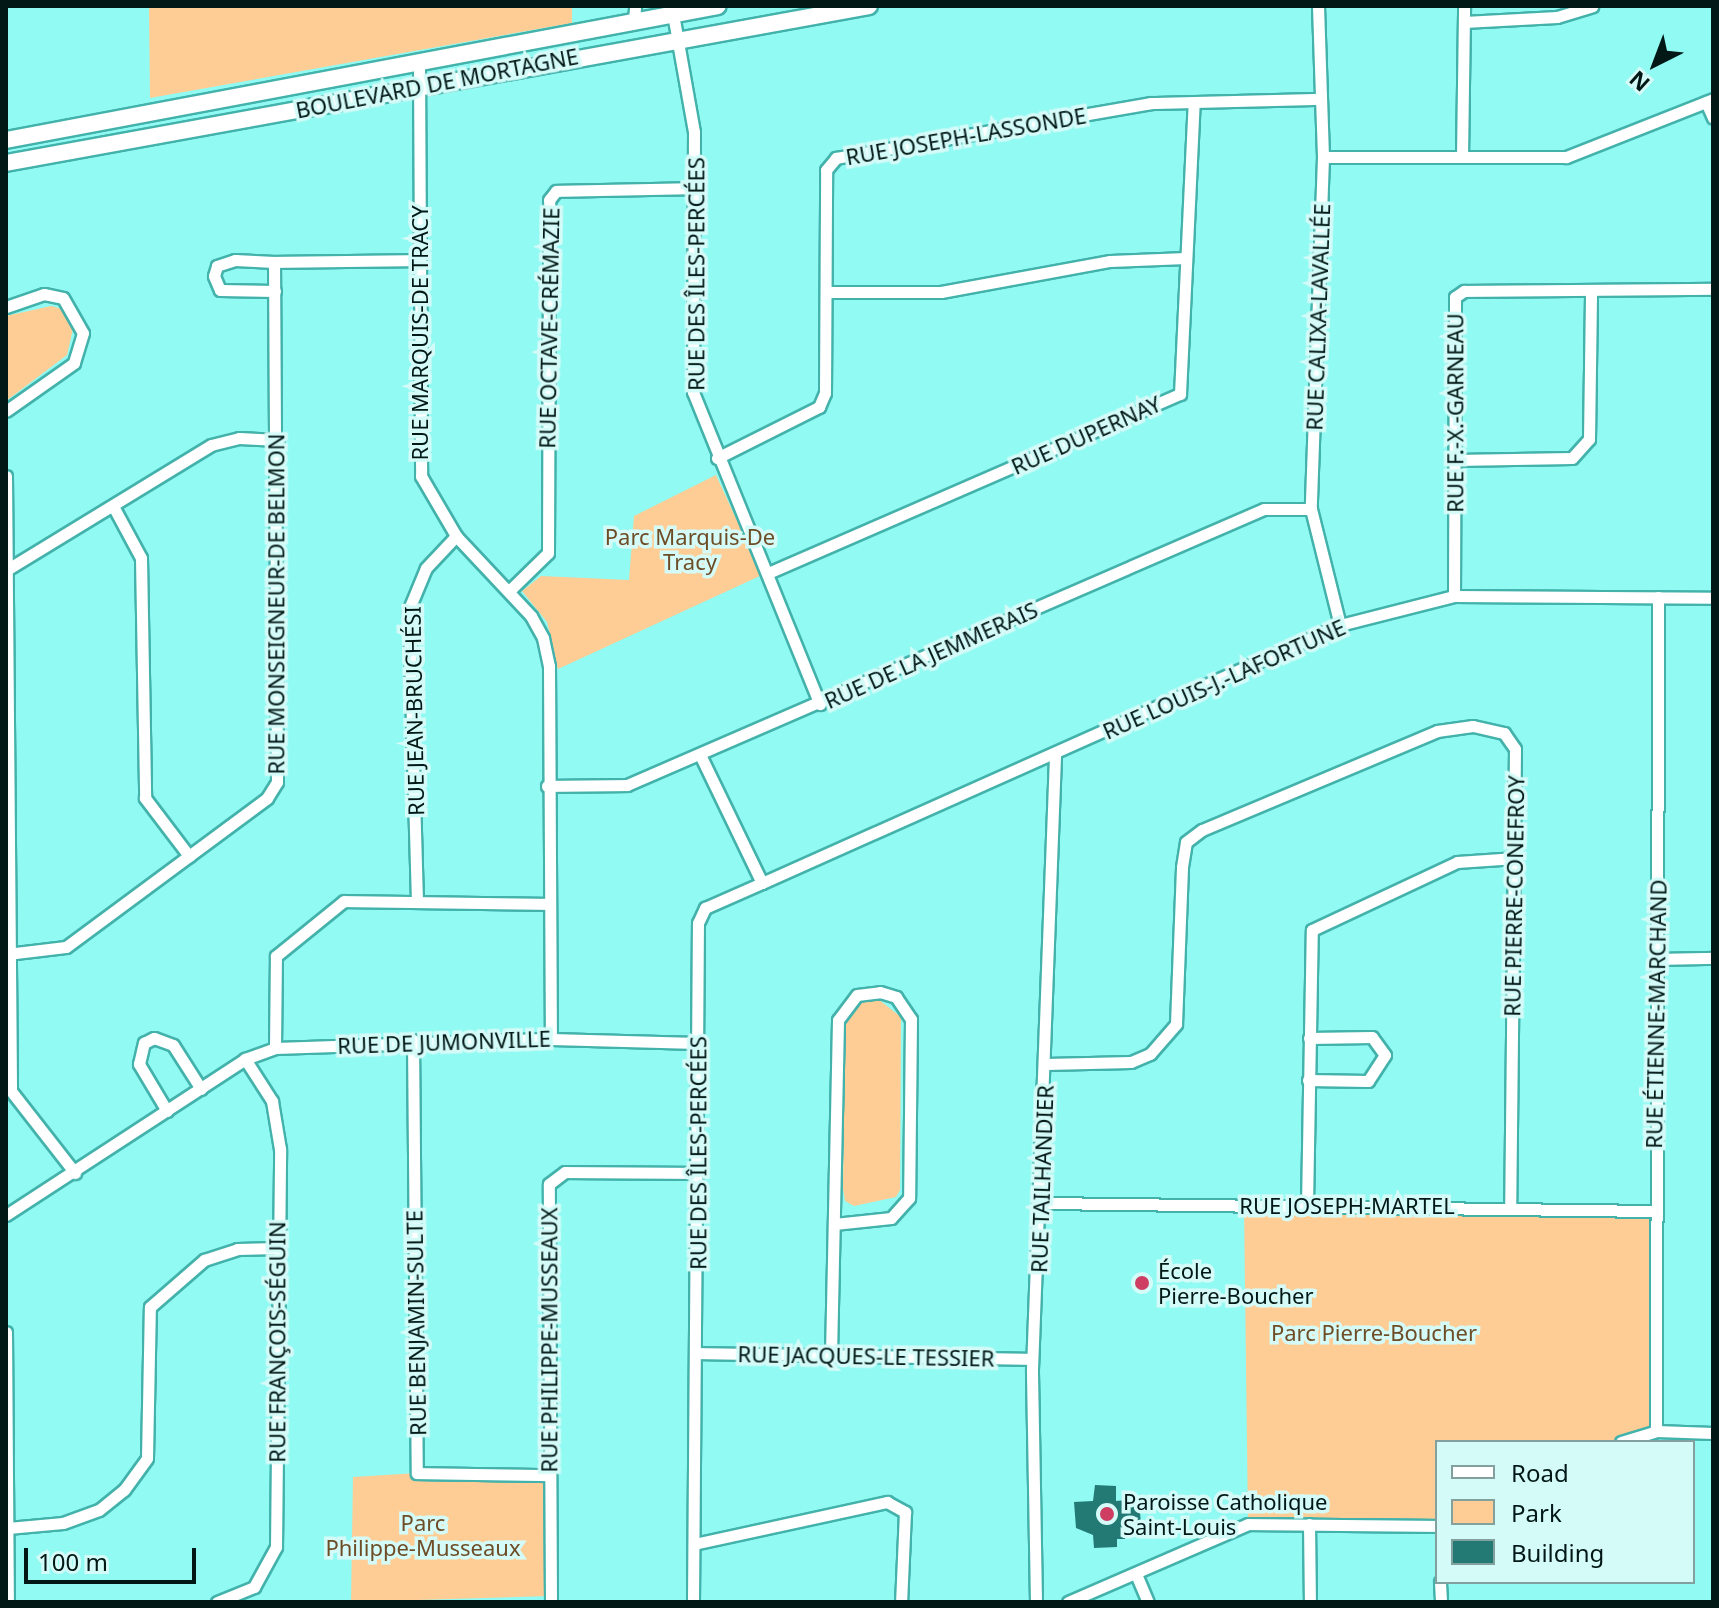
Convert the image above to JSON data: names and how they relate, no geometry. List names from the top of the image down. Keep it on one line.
{"streets":{"main road":["BOULEVARD DE MORTAGNE"],"street":["RUE JOSEPH-LASSONDE","RUE DES ÎLES-PERCÉES","RUE CALIXA-LAVALLÉE","RUE OCTAVE-CRÉMAZIE","RUE MARQUIS-DE TRACY","RUE F.-X.-GARNEAU","RUE DUPERNAY","RUE MONSEIGNEUR-DE BELMON","RUE DE LA JEMMERAIS","RUE LOUIS-J.-LAFORTUNE","RUE JEAN-BRUCHÉSI","RUE PIERRE-CONEFROY","RUE ÉTIENNE-MARCHAND","RUE DE JUMONVILLE","RUE TAILHANDIER","RUE JOSEPH-MARTEL","RUE BENJAMIN-SULTE","RUE PHILIPPE-MUSSEAUX","RUE FRANÇOIS-SÉGUIN","RUE JACQUES-LE TESSIER"]},"crossings":[["BOULEVARD DE MORTAGNE","RUE DES ÎLES-PERCÉES"],["BOULEVARD DE MORTAGNE","RUE MARQUIS-DE TRACY"],["RUE JOSEPH-LASSONDE","RUE DES ÎLES-PERCÉES"],["RUE JOSEPH-LASSONDE","RUE CALIXA-LAVALLÉE"],["RUE JOSEPH-LASSONDE","RUE DUPERNAY"],["RUE DES ÎLES-PERCÉES","RUE OCTAVE-CRÉMAZIE"],["RUE DES ÎLES-PERCÉES","RUE DUPERNAY"],["RUE DES ÎLES-PERCÉES","RUE DE LA JEMMERAIS"],["RUE DES ÎLES-PERCÉES","RUE LOUIS-J.-LAFORTUNE"],["RUE DES ÎLES-PERCÉES","RUE DE JUMONVILLE"],["RUE DES ÎLES-PERCÉES","RUE PHILIPPE-MUSSEAUX"],["RUE DES ÎLES-PERCÉES","RUE JACQUES-LE TESSIER"],["RUE CALIXA-LAVALLÉE","RUE DE LA JEMMERAIS"],["RUE CALIXA-LAVALLÉE","RUE LOUIS-J.-LAFORTUNE"],["RUE OCTAVE-CRÉMAZIE","RUE MARQUIS-DE TRACY"],["RUE MARQUIS-DE TRACY","RUE DE LA JEMMERAIS"],["RUE MARQUIS-DE TRACY","RUE JEAN-BRUCHÉSI"],["RUE MARQUIS-DE TRACY","RUE DE JUMONVILLE"],["RUE F.-X.-GARNEAU","RUE LOUIS-J.-LAFORTUNE"],["RUE LOUIS-J.-LAFORTUNE","RUE ÉTIENNE-MARCHAND"],["RUE LOUIS-J.-LAFORTUNE","RUE TAILHANDIER"],["RUE PIERRE-CONEFROY","RUE TAILHANDIER"],["RUE PIERRE-CONEFROY","RUE JOSEPH-MARTEL"],["RUE ÉTIENNE-MARCHAND","RUE JOSEPH-MARTEL"],["RUE DE JUMONVILLE","RUE BENJAMIN-SULTE"],["RUE DE JUMONVILLE","RUE FRANÇOIS-SÉGUIN"],["RUE TAILHANDIER","RUE JOSEPH-MARTEL"],["RUE TAILHANDIER","RUE JACQUES-LE TESSIER"],["RUE BENJAMIN-SULTE","RUE PHILIPPE-MUSSEAUX"]],"parks":["Parc Marquis-De Tracy","Parc Pierre-Boucher","Parc Philippe-Musseaux"],"places":["École Pierre-Boucher","Paroisse Catholique Saint-Louis"],"legend":["Road","Park","Building"],"scale_bar":"100 m","north":"bottom left"}
